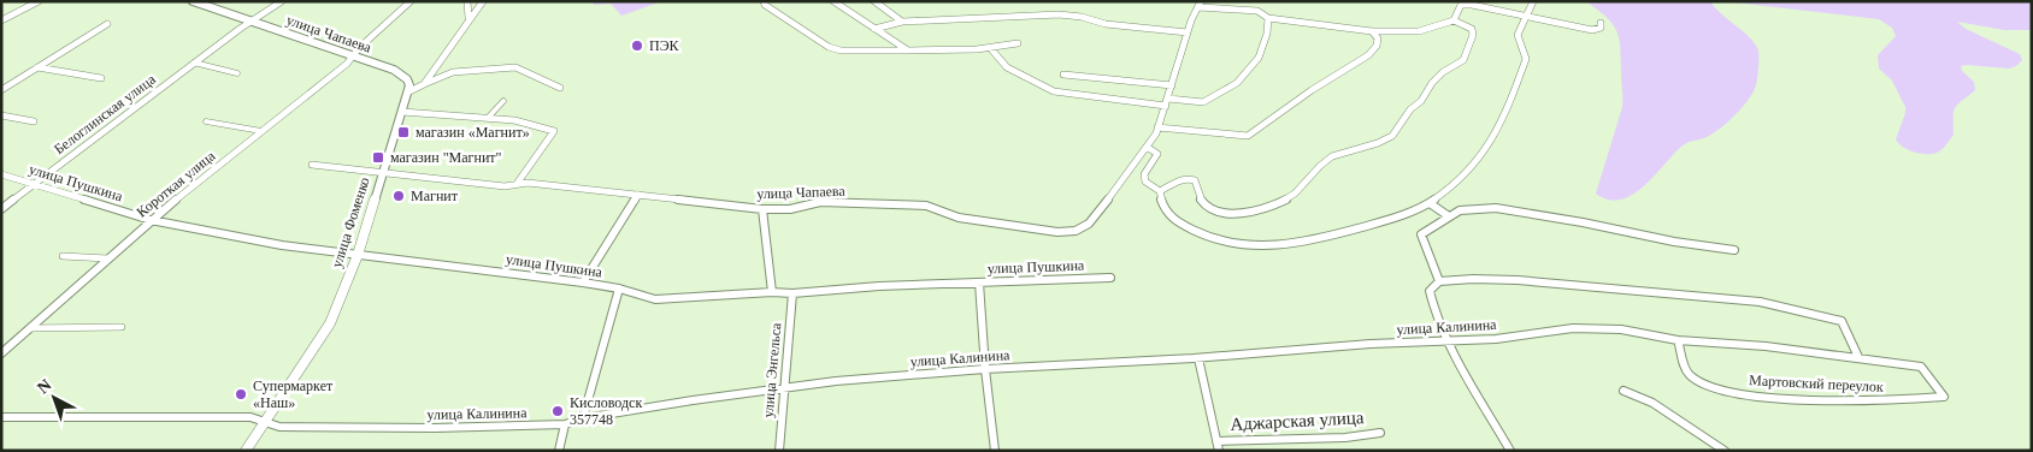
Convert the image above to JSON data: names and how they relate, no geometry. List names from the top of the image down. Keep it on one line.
{"streets":{"main road":["улица Чапаева","улица Фоменко"],"street":["Белоглинская улица","улица Пушкина","Короткая улица","улица Калинина","улица Энгельса","Мартовский переулок","Аджарская улица"]},"crossings":[["улица Чапаева","Белоглинская улица"],["улица Чапаева","Короткая улица"],["улица Чапаева","улица Фоменко"],["Белоглинская улица","улица Пушкина"],["улица Пушкина","Короткая улица"],["улица Пушкина","улица Фоменко"],["улица Пушкина","улица Энгельса"],["улица Фоменко","улица Калинина"],["улица Калинина","улица Энгельса"],["улица Калинина","Мартовский переулок"],["улица Калинина","Аджарская улица"]],"places":{"other":["ПЭК","Магнит","Супермаркет «Наш»","Кисловодск 357748"],"transit":["магазин «Магнит»","магазин \"Магнит\""]},"north":"top left"}
